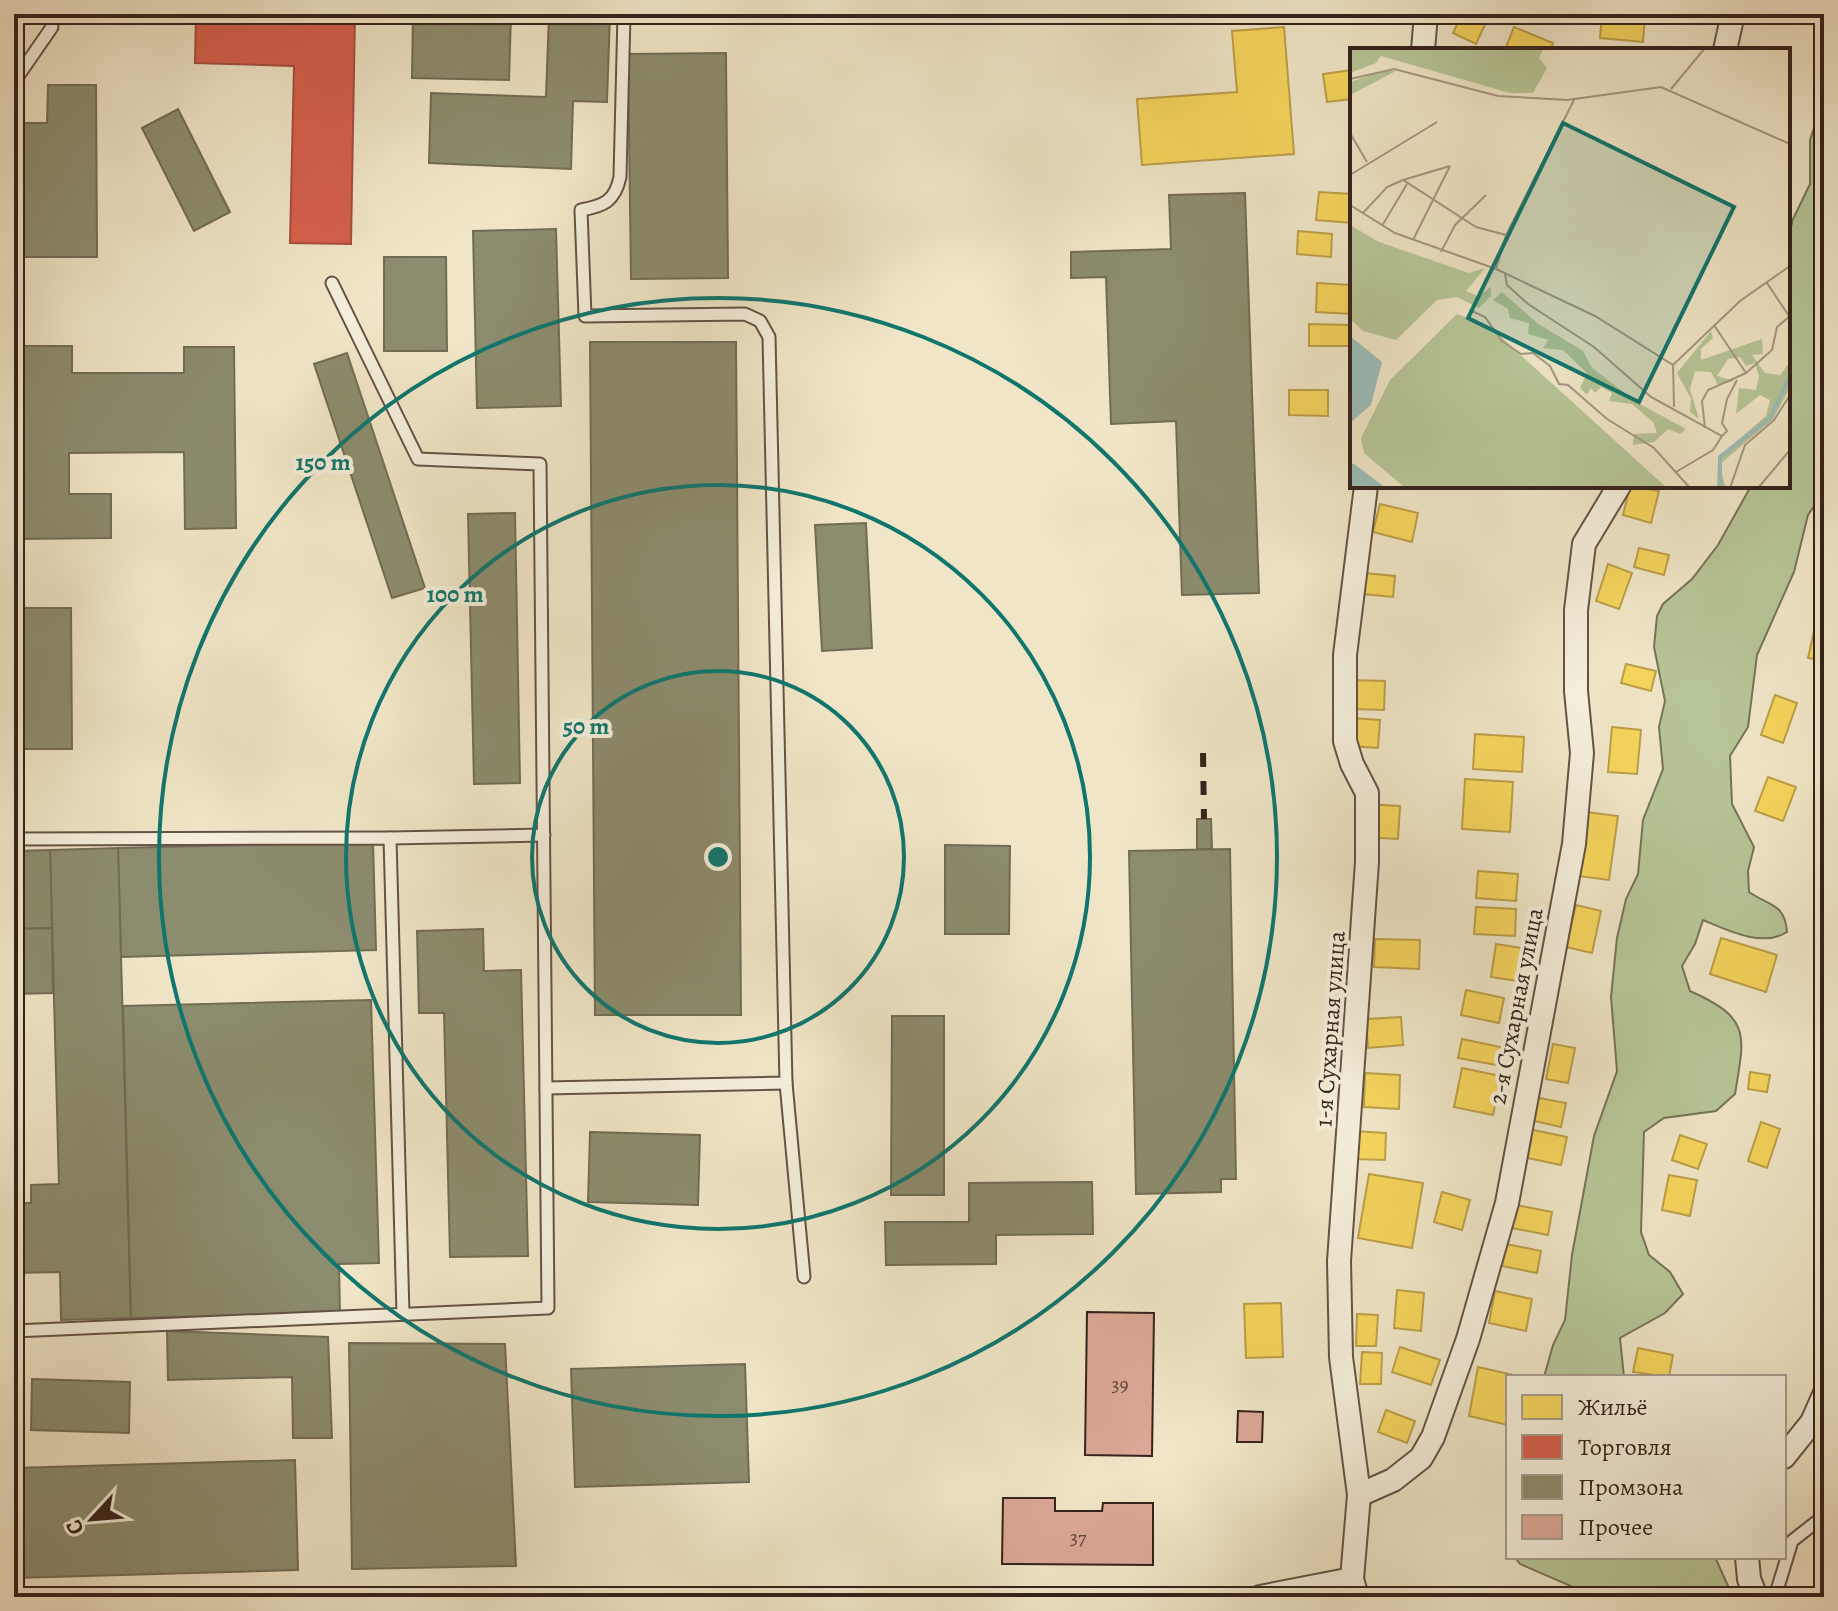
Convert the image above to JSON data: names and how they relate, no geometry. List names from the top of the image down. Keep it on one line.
{"streets":{"street":["2-я Сухарная улица","1-я Сухарная улица"]},"crossings":[["2-я Сухарная улица","1-я Сухарная улица"]],"house_numbers":["39","37"],"legend":["Жильё","Торговля","Промзона","Прочее"],"north":"bottom left","rings":["150 m","100 m","50 m"]}
